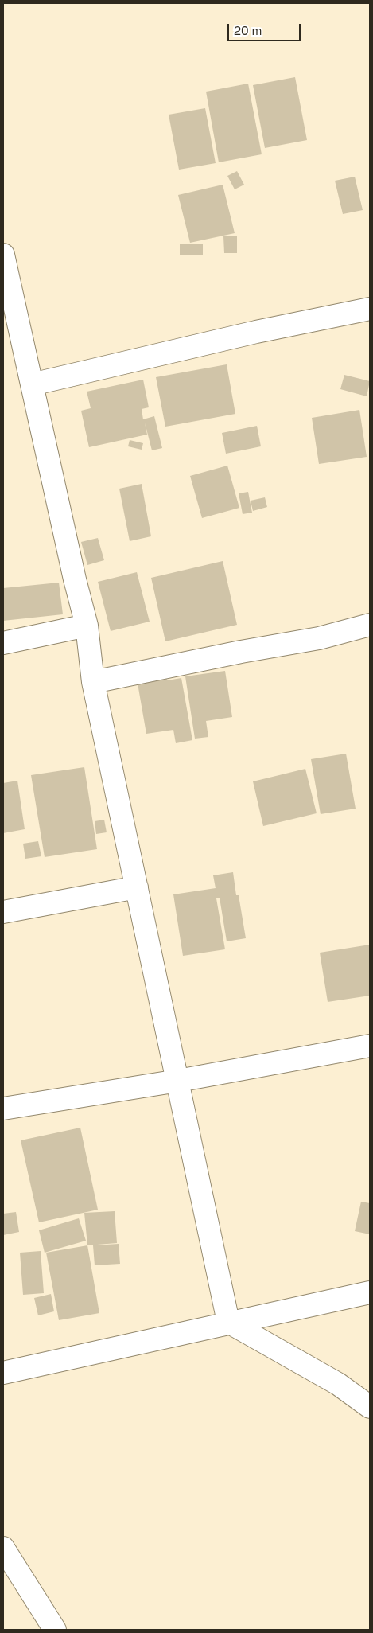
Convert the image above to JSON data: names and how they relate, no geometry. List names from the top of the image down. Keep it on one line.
{"scale_bar":"20 m"}
